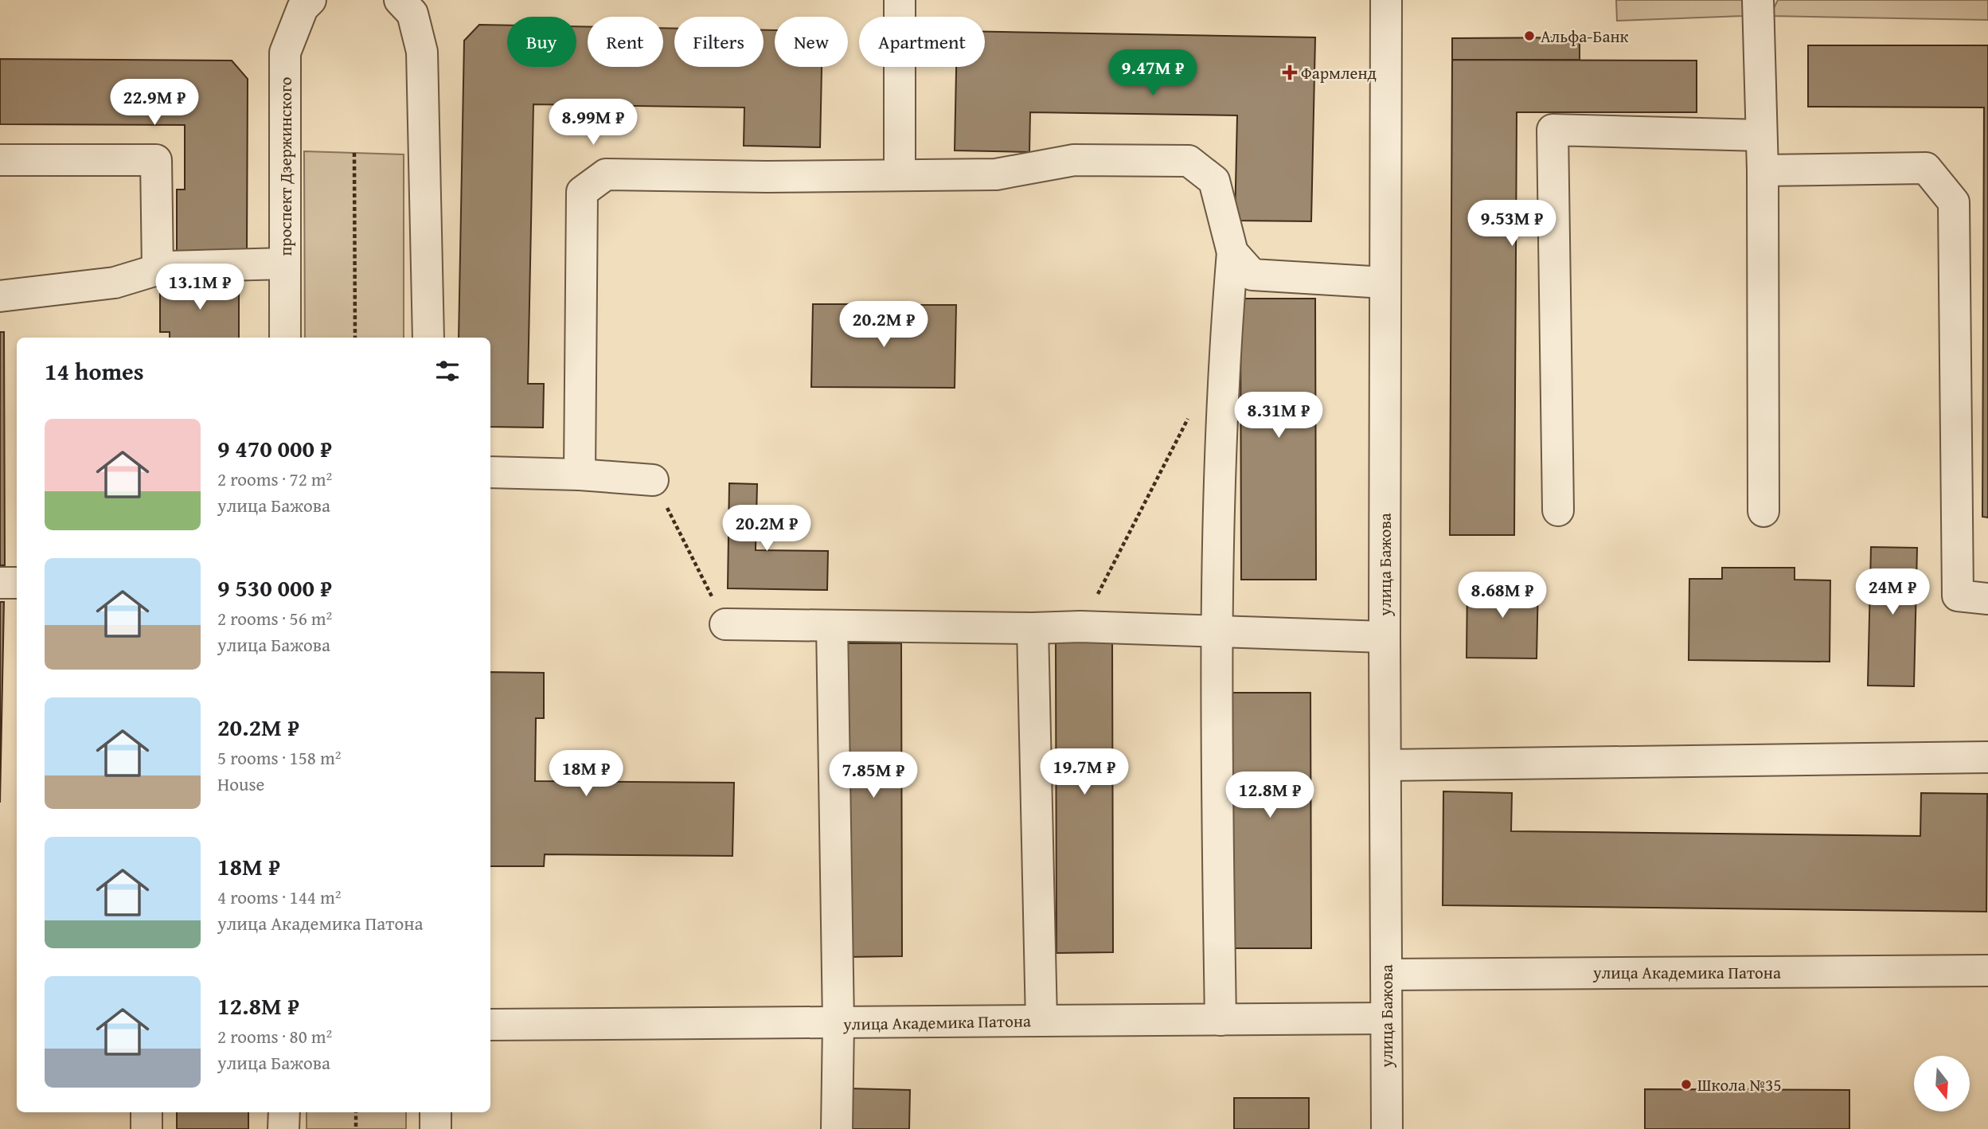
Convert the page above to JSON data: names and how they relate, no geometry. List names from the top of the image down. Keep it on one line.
{"streets":{"street":["проспект Дзержинского","улица Бажова","улица Академика Патона"]},"crossings":[["улица Бажова","улица Академика Патона"]],"places":{"other":["Альфа-Банк","Школа №35"],"health":["Фармленд"]},"north":"bottom","page":{"chip":["Buy","Rent","Filters","New","Apartment"],"price":["9.47M ₽","22.9M ₽","8.99M ₽","9.53M ₽","13.1M ₽","20.2M ₽","8.31M ₽","20.2M ₽","24M ₽","8.68M ₽","19.7M ₽","18M ₽","7.85M ₽","12.8M ₽"],"heading":"14 homes","list":[{"name":"9 470 000 ₽","note":"2 rooms · 72 m² · улица Бажова"},{"name":"9 530 000 ₽","note":"2 rooms · 56 m² · улица Бажова"},{"name":"20.2M ₽","note":"5 rooms · 158 m² · House"},{"name":"18M ₽","note":"4 rooms · 144 m² · улица Академика Патона"},{"name":"12.8M ₽","note":"2 rooms · 80 m² · улица Бажова"}]}}
